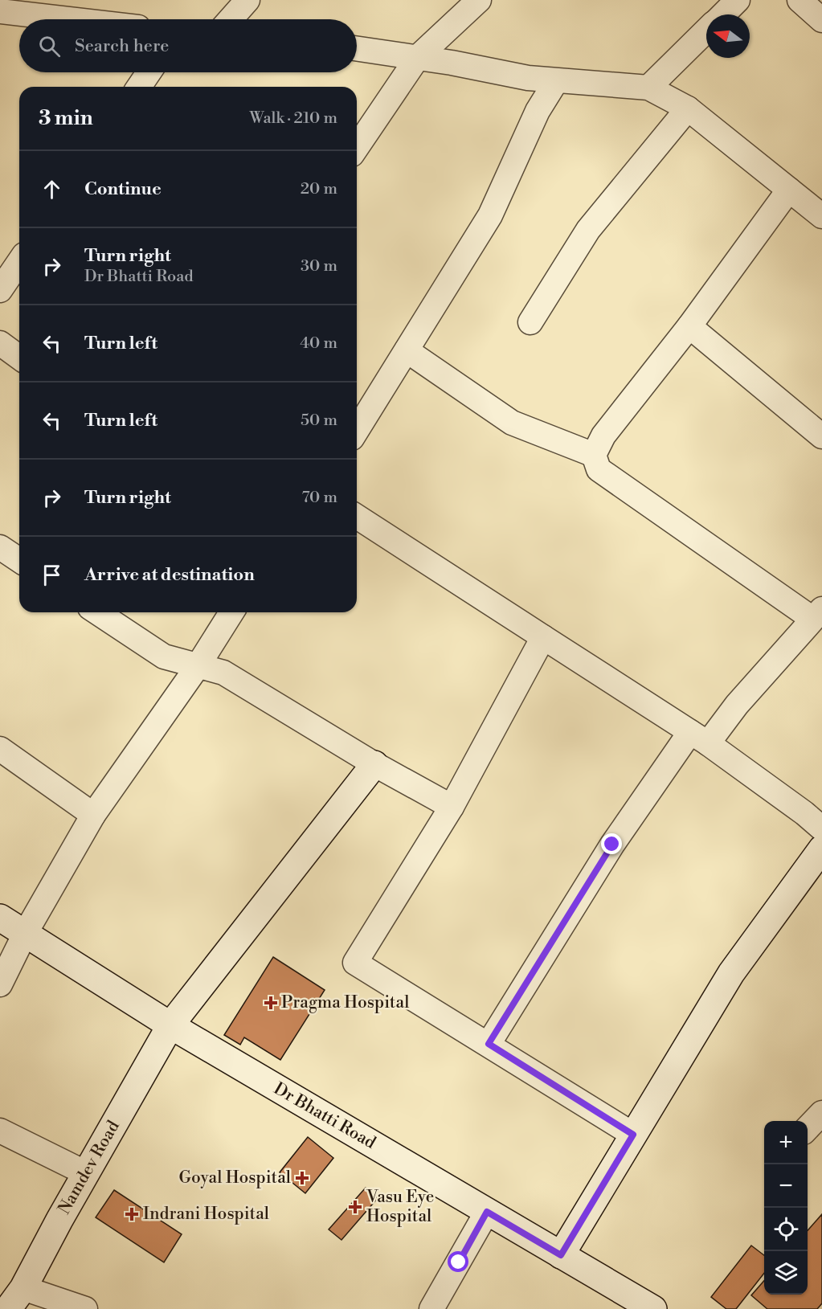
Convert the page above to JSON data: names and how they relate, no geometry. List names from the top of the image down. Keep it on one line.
{"streets":{"street":["Dr Bhatti Road","Namdev Road"]},"crossings":[["Dr Bhatti Road","Namdev Road"]],"places":{"health":["Pragma Hospital","Goyal Hospital","Vasu Eye Hospital","Indrani Hospital"]},"north":"left","page":{"search":"Search here","heading":["3 min","Walk · 210 m"],"list":[["Continue","20 m"],["Turn right","Dr Bhatti Road","30 m"],["Turn left","40 m"],["Turn left","50 m"],["Turn right","70 m"],"Arrive at destination"],"map_buttons":["+","−"]}}
